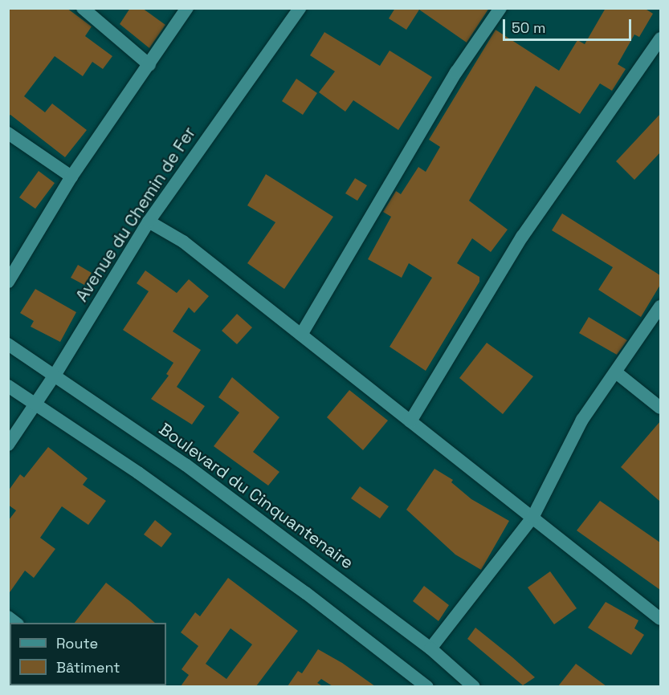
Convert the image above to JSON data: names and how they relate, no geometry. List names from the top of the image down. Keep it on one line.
{"streets":{"street":["Avenue du Chemin de Fer","Boulevard du Cinquantenaire"]},"crossings":[["Avenue du Chemin de Fer","Boulevard du Cinquantenaire"]],"legend":["Route","Bâtiment"],"scale_bar":"50 m"}
